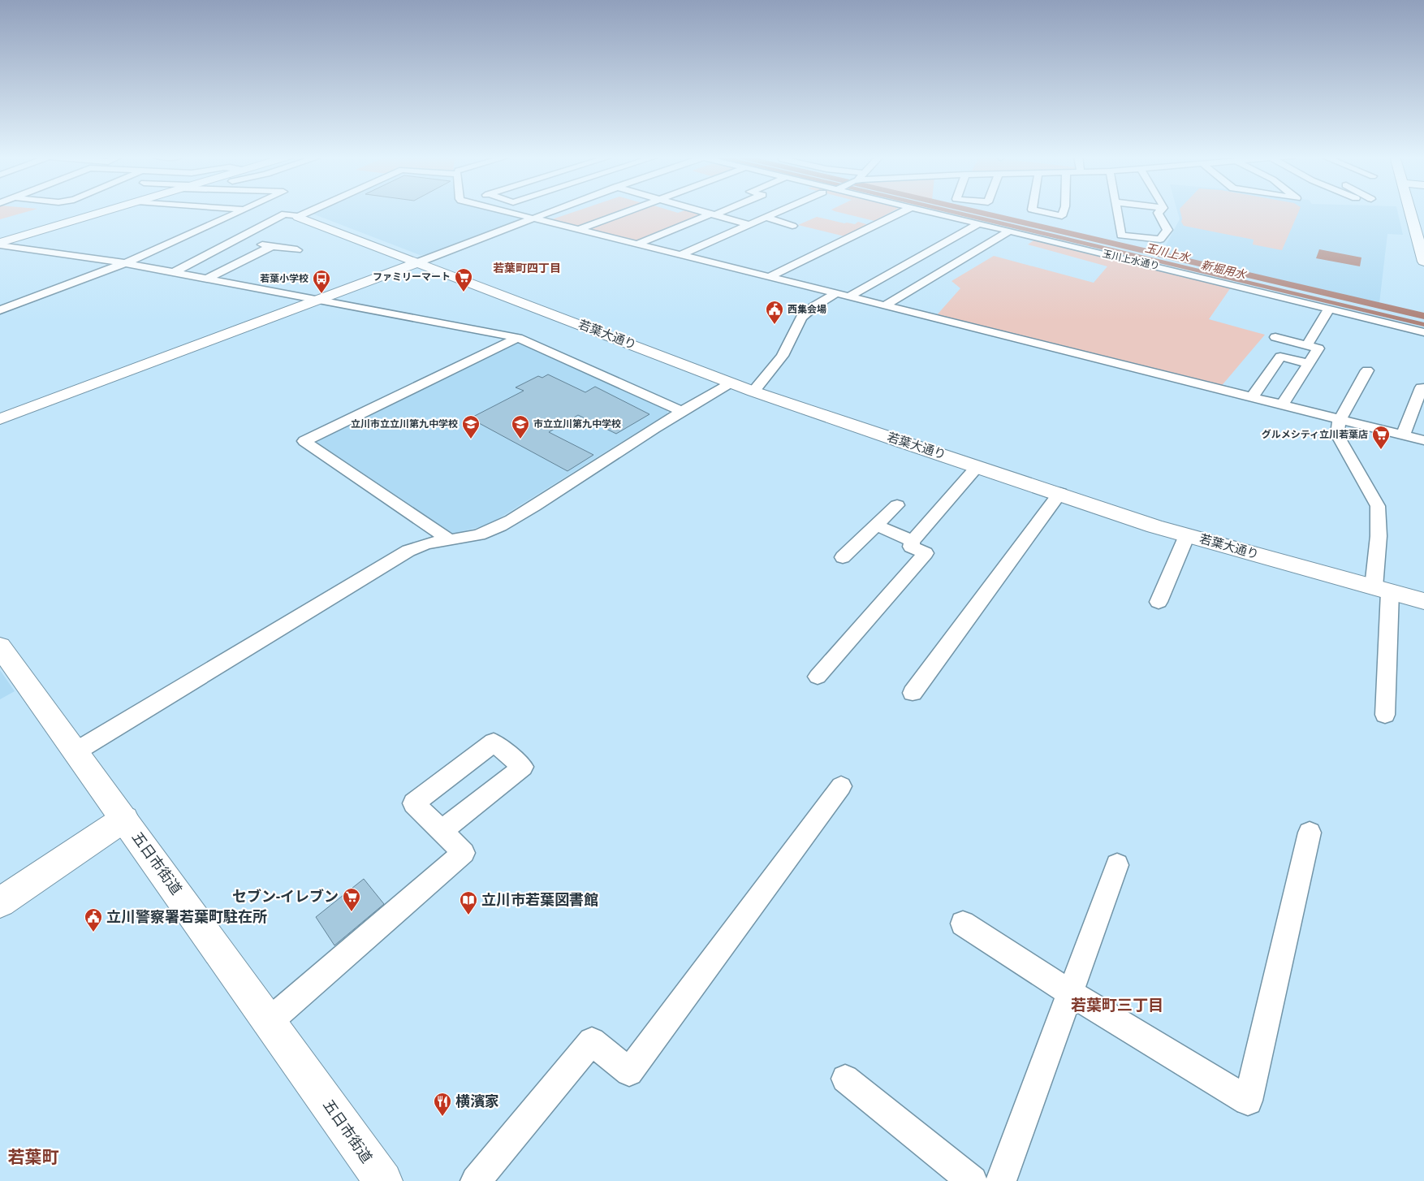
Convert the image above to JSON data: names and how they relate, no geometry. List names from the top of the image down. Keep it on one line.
{"streets":{"street":["玉川上水通り","若葉大通り","五日市街道"]},"districts":["若葉町四丁目","若葉町三丁目","若葉町"],"water":["玉川上水","新堀用水"],"places":{"supermarket":["ファミリーマート","グルメシティ立川若葉店","セブン-イレブン"],"bus stop":["若葉小学校"],"public building":["西集会場","立川警察署若葉町駐在所"],"school or university":["立川市立立川第九中学校","市立立川第九中学校"],"library":["立川市若葉図書館"],"restaurant":["横濱家"]}}
